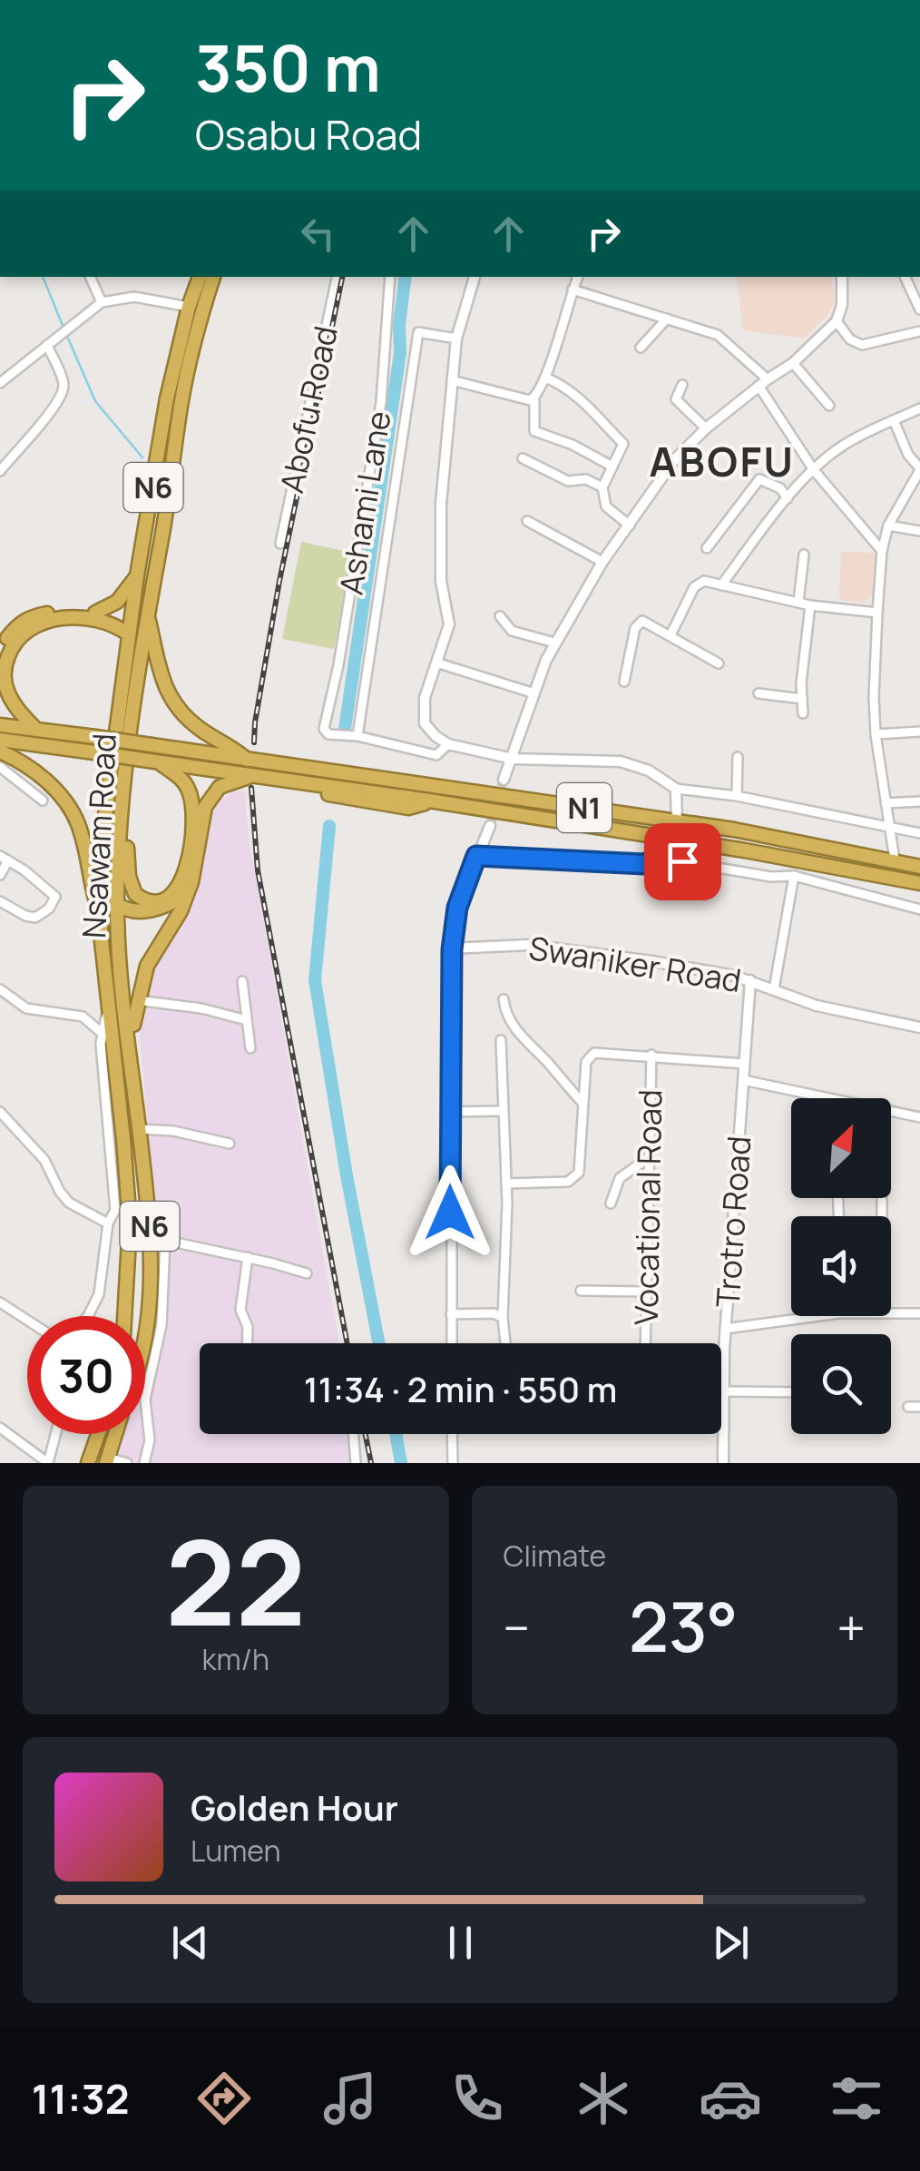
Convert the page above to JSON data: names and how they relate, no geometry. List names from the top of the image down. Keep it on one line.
{"streets":{"highway":["N6","N1","Nsawam Road"],"street":["Abofu Road","Ashami Lane","Swaniker Road","Vocational Road","Trotro Road"]},"crossings":[["Swaniker Road","Trotro Road"]],"districts":["ABOFU"],"north":"top right","page":{"turn":["350 m","Osabu Road"],"limit":"30","trip":"11:34 · 2 min · 550 m","tile":[["22","km/h"],"Climate"],"heat":["−","23°","+"],"song":["Golden Hour","Lumen"],"tabs":"11:32"}}
